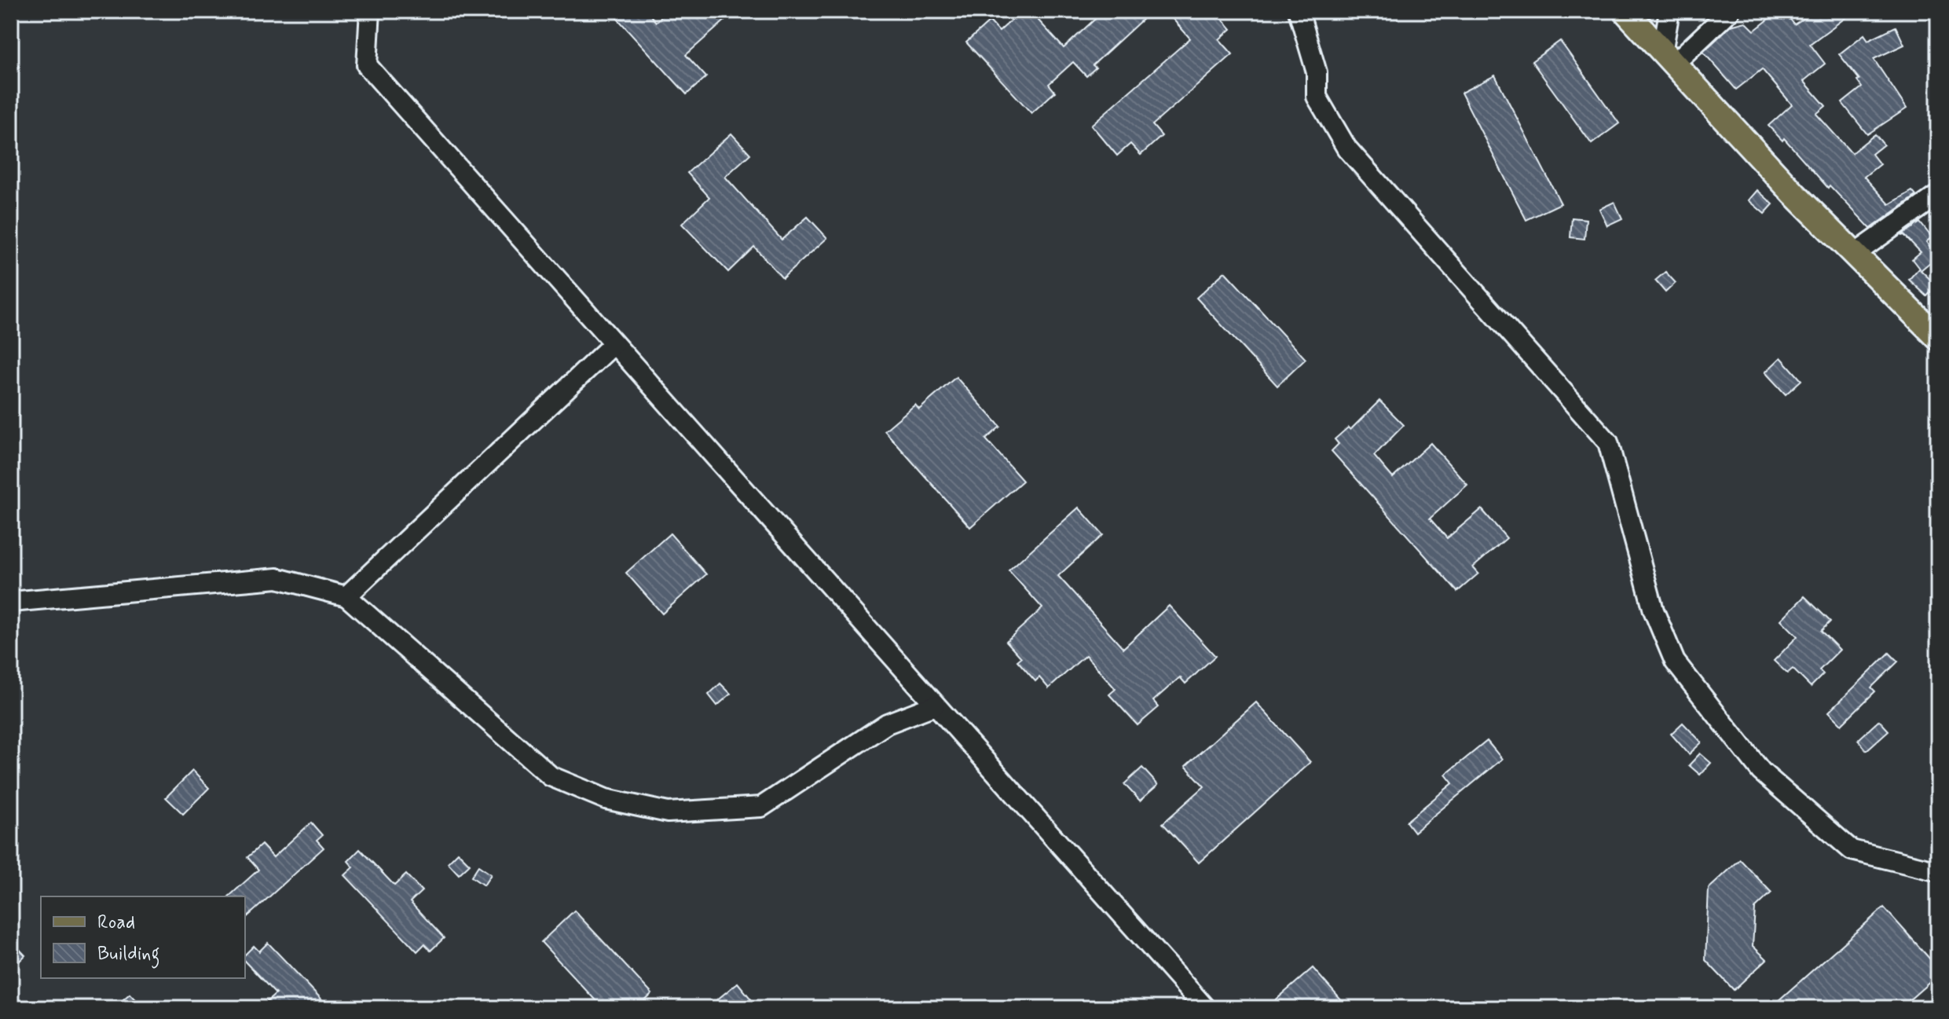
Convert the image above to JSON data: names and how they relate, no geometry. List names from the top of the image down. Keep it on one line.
{"legend":["Road","Building"]}
